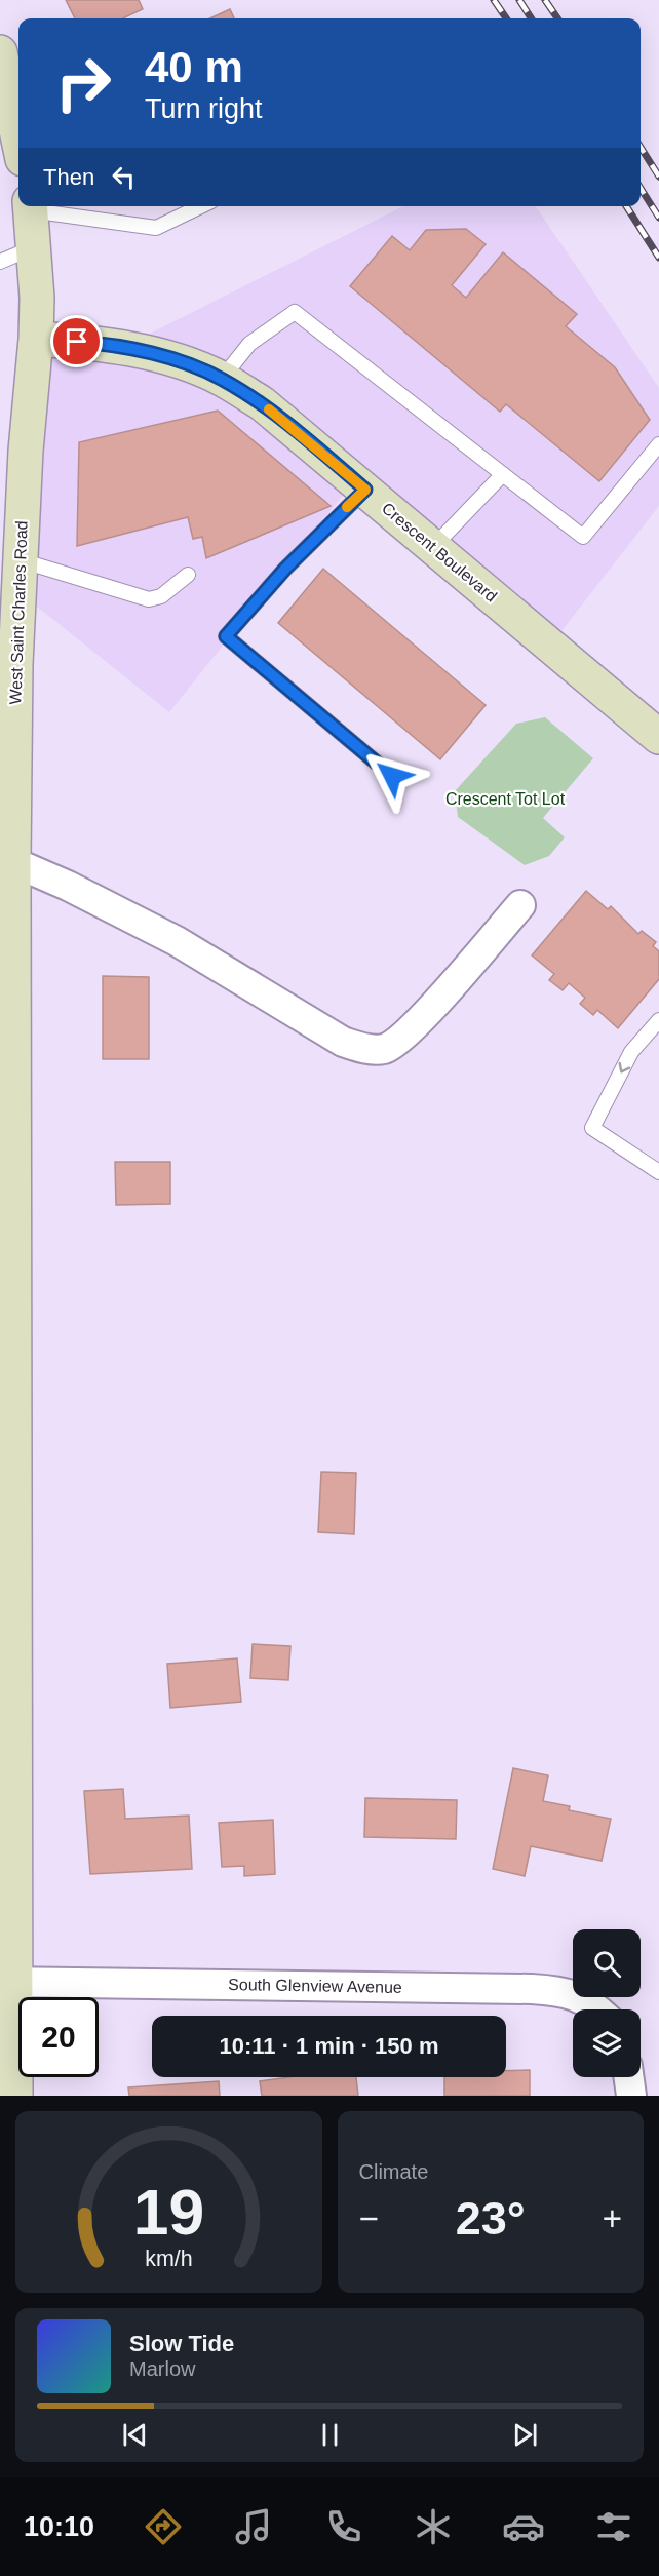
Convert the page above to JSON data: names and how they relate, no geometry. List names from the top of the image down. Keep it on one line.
{"streets":{"main road":["Crescent Boulevard","West Saint Charles Road"],"street":["South Glenview Avenue"]},"crossings":[["Crescent Boulevard","West Saint Charles Road"],["West Saint Charles Road","South Glenview Avenue"]],"parks":["Crescent Tot Lot"],"page":{"turn":["40 m","Turn right"],"then":"Then","limit":"20","trip":"10:11 · 1 min · 150 m","tile":"Climate","heat":["−","23°","+"],"song":["Slow Tide","Marlow"],"tabs":"10:10","gauge":["19","km/h"]}}
